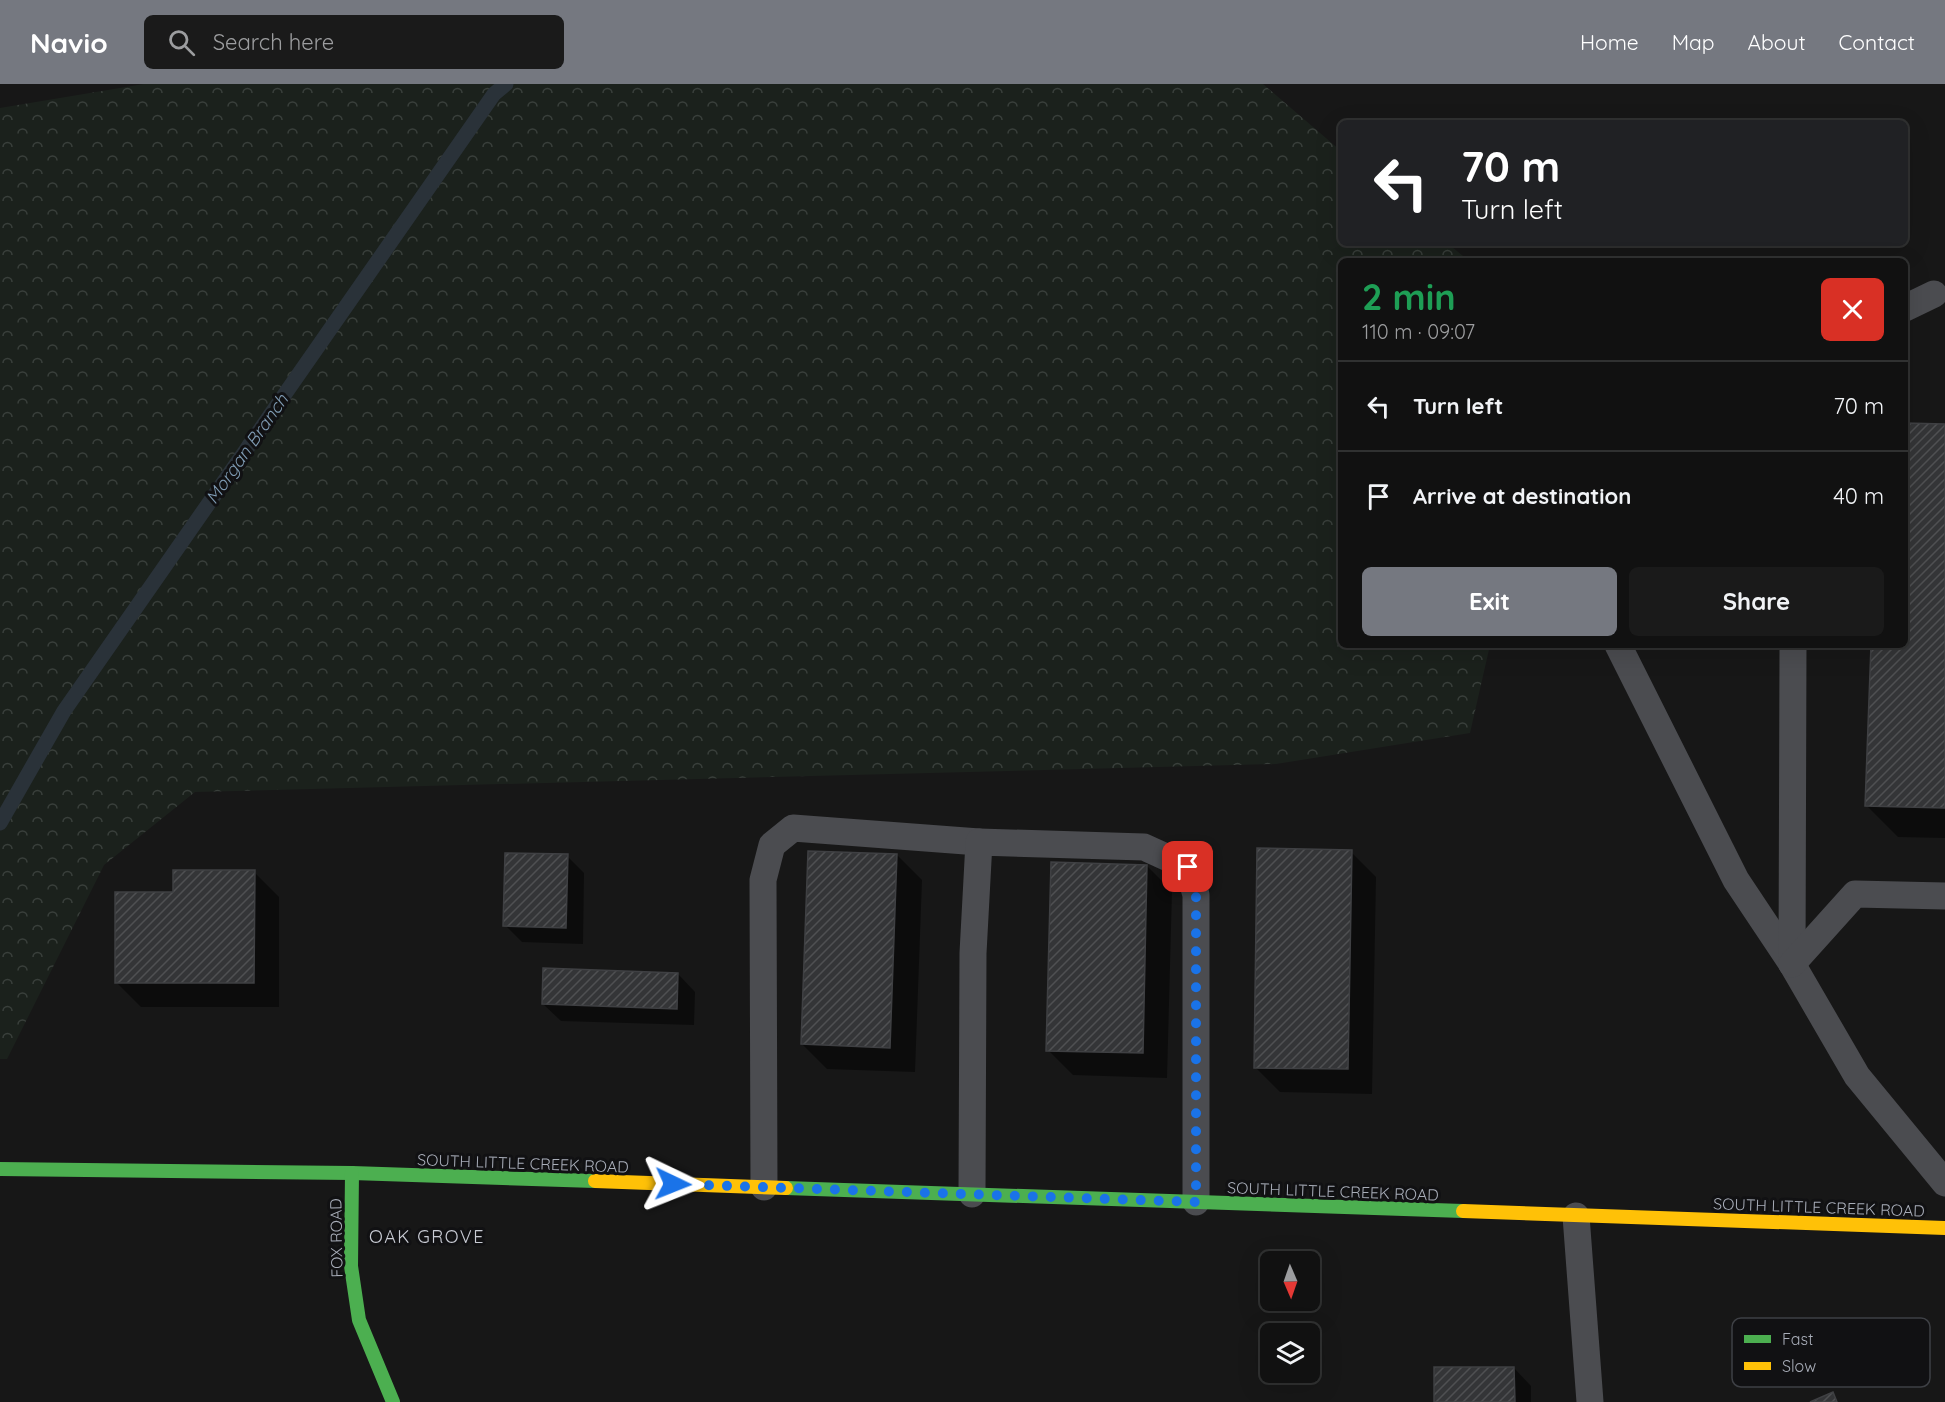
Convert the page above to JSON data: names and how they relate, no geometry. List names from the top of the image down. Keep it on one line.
{"streets":{"street":["SOUTH LITTLE CREEK ROAD","FOX ROAD"]},"crossings":[["SOUTH LITTLE CREEK ROAD","FOX ROAD"]],"districts":["OAK GROVE"],"water":["Morgan Branch"],"legend":["Fast","Slow"],"north":"bottom","page":{"header":"Navio","search":"Search here","nav":["Home","Map","About","Contact"],"turn":["70 m","Turn left"],"heading":["2 min","110 m · 09:07"],"list":[{"name":"Turn left","value":"70 m"},{"name":"Arrive at destination","value":"40 m"}],"buttons":["Exit","Share"]}}
